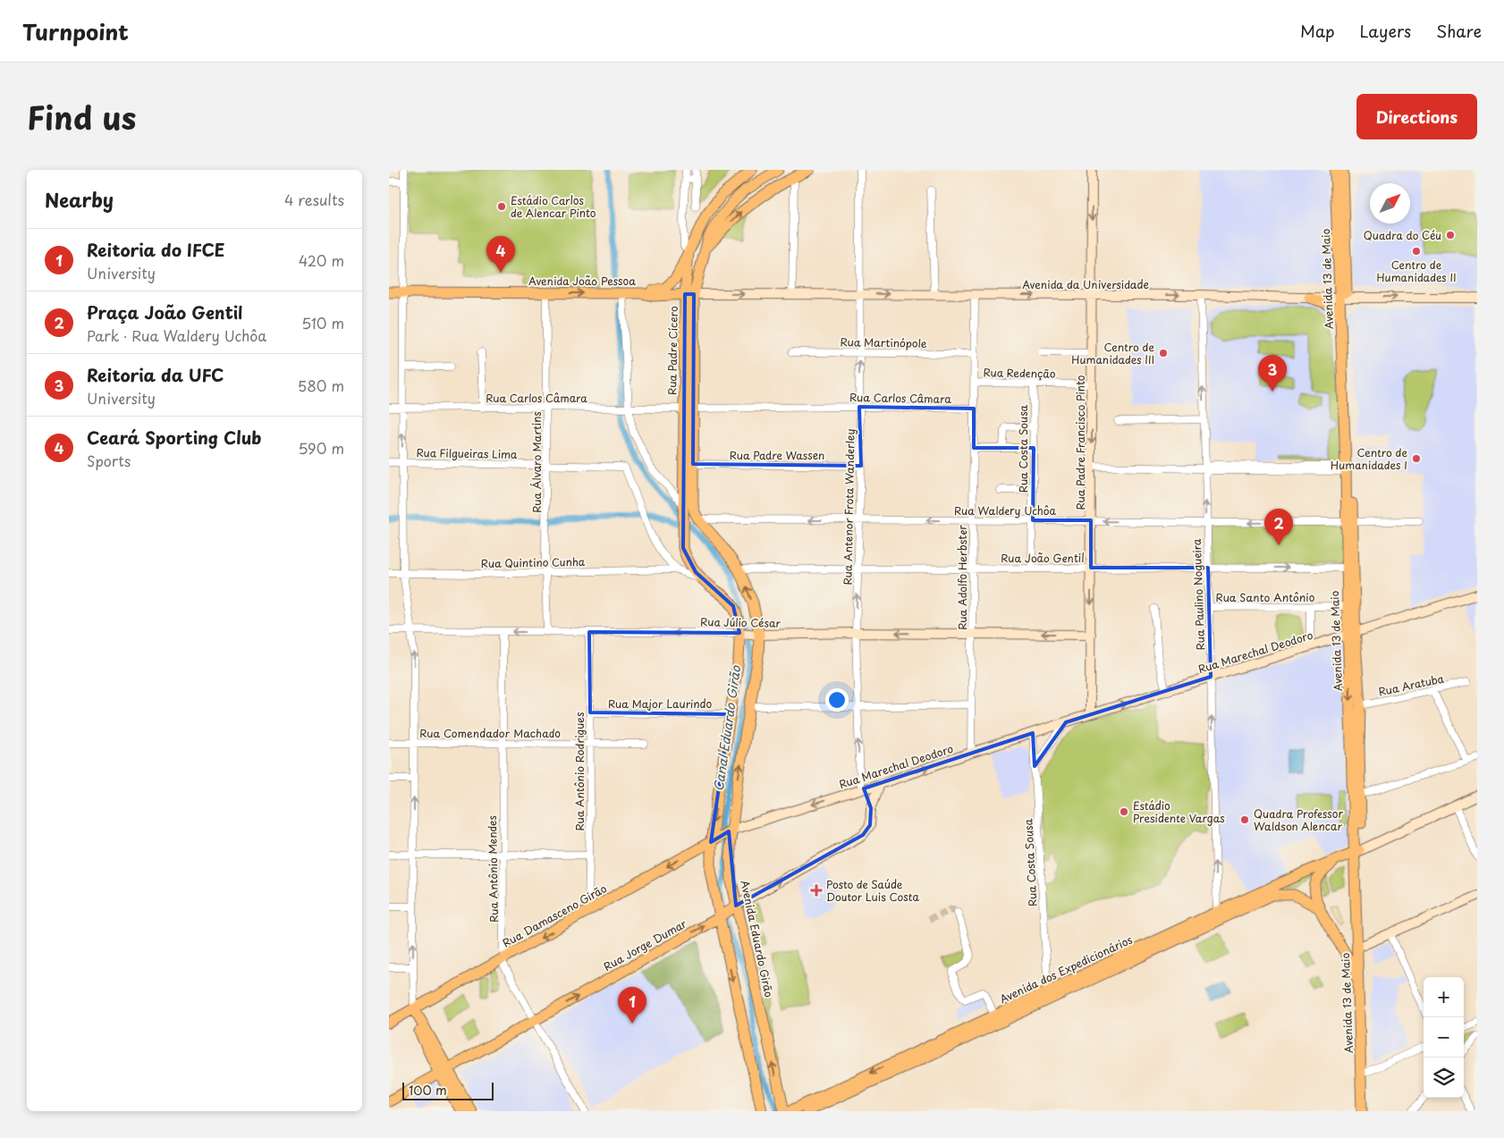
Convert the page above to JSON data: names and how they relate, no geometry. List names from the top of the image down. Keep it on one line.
{"streets":{"main road":["Avenida 13 de Maio","Avenida João Pessoa","Rua Padre Cícero","Rua Damasceno Girão","Avenida Eduardo Girão","Rua Jorge Dumar","Avenida dos Expedicionários"],"street":["Avenida da Universidade","Rua Martinópole","Rua Redenção","Rua Carlos Câmara","Rua Padre Francisco Pinto","Rua Costa Sousa","Rua Filgueiras Lima","Rua Padre Wassen","Rua Álvaro Martins","Rua Antenor Frota Wanderley","Rua Waldery Uchôa","Rua João Gentil","Rua Quintino Cunha","Rua Adolfo Herbster","Rua Paulino Nogueira","Rua Santo Antônio","Rua Júlio César","Rua Marechal Deodoro","Rua Aratuba","Rua Major Laurindo","Rua Comendador Machado","Rua Antônio Rodrigues","Rua Antônio Mendes"]},"crossings":[["Avenida 13 de Maio","Avenida da Universidade"],["Avenida 13 de Maio","Rua Waldery Uchôa"],["Avenida 13 de Maio","Rua João Gentil"],["Avenida 13 de Maio","Rua Santo Antônio"],["Avenida 13 de Maio","Rua Marechal Deodoro"],["Avenida 13 de Maio","Rua Aratuba"],["Avenida 13 de Maio","Avenida dos Expedicionários"],["Avenida João Pessoa","Avenida da Universidade"],["Avenida João Pessoa","Rua Padre Cícero"],["Avenida João Pessoa","Rua Álvaro Martins"],["Avenida da Universidade","Rua Padre Cícero"],["Avenida da Universidade","Rua Padre Francisco Pinto"],["Avenida da Universidade","Rua Antenor Frota Wanderley"],["Avenida da Universidade","Rua Adolfo Herbster"],["Avenida da Universidade","Rua Paulino Nogueira"],["Rua Martinópole","Rua Antenor Frota Wanderley"],["Rua Martinópole","Rua Adolfo Herbster"],["Rua Padre Cícero","Rua Carlos Câmara"],["Rua Padre Cícero","Rua Padre Wassen"],["Rua Padre Cícero","Rua Waldery Uchôa"],["Rua Padre Cícero","Avenida Eduardo Girão"],["Rua Redenção","Rua Padre Francisco Pinto"],["Rua Redenção","Rua Costa Sousa"],["Rua Redenção","Rua Adolfo Herbster"],["Rua Carlos Câmara","Rua Álvaro Martins"],["Rua Carlos Câmara","Rua Antenor Frota Wanderley"],["Rua Carlos Câmara","Rua Adolfo Herbster"],["Rua Padre Francisco Pinto","Rua Waldery Uchôa"],["Rua Padre Francisco Pinto","Rua João Gentil"],["Rua Padre Francisco Pinto","Rua Júlio César"],["Rua Padre Francisco Pinto","Rua Marechal Deodoro"],["Rua Costa Sousa","Rua Waldery Uchôa"],["Rua Costa Sousa","Rua João Gentil"],["Rua Costa Sousa","Rua Marechal Deodoro"],["Rua Costa Sousa","Avenida dos Expedicionários"],["Rua Filgueiras Lima","Rua Álvaro Martins"],["Rua Filgueiras Lima","Rua Quintino Cunha"],["Rua Padre Wassen","Rua Antenor Frota Wanderley"],["Rua Álvaro Martins","Rua Quintino Cunha"],["Rua Álvaro Martins","Rua Júlio César"],["Rua Antenor Frota Wanderley","Rua Waldery Uchôa"],["Rua Antenor Frota Wanderley","Rua João Gentil"],["Rua Antenor Frota Wanderley","Rua Júlio César"],["Rua Antenor Frota Wanderley","Rua Marechal Deodoro"],["Rua Waldery Uchôa","Rua Adolfo Herbster"],["Rua Waldery Uchôa","Rua Paulino Nogueira"],["Rua Waldery Uchôa","Avenida Eduardo Girão"],["Rua João Gentil","Rua Adolfo Herbster"],["Rua João Gentil","Rua Paulino Nogueira"],["Rua João Gentil","Avenida Eduardo Girão"],["Rua Adolfo Herbster","Rua Júlio César"],["Rua Adolfo Herbster","Rua Marechal Deodoro"],["Rua Paulino Nogueira","Rua Santo Antônio"],["Rua Paulino Nogueira","Rua Marechal Deodoro"],["Rua Paulino Nogueira","Avenida dos Expedicionários"],["Rua Júlio César","Rua Antônio Rodrigues"],["Rua Júlio César","Rua Antônio Mendes"],["Rua Júlio César","Avenida Eduardo Girão"],["Rua Marechal Deodoro","Rua Damasceno Girão"],["Rua Marechal Deodoro","Avenida Eduardo Girão"],["Rua Marechal Deodoro","Rua Jorge Dumar"],["Rua Major Laurindo","Rua Antônio Rodrigues"],["Rua Major Laurindo","Avenida Eduardo Girão"],["Rua Comendador Machado","Rua Antônio Rodrigues"],["Rua Comendador Machado","Rua Antônio Mendes"],["Rua Antônio Rodrigues","Rua Damasceno Girão"],["Rua Antônio Mendes","Rua Damasceno Girão"],["Rua Antônio Mendes","Rua Jorge Dumar"],["Rua Damasceno Girão","Avenida Eduardo Girão"],["Avenida Eduardo Girão","Rua Jorge Dumar"]],"one_way":["Avenida da Universidade","Rua Padre Francisco Pinto","Rua Paulino Nogueira","Rua Damasceno Girão","Rua Jorge Dumar"],"water":["Canal Eduardo Girão"],"places":{"other":["Estádio Carlos de Alencar Pinto","Quadra do Céu","Centro de Humanidades II","Centro de Humanidades III","Centro de Humanidades I","Estádio Presidente Vargas","Quadra Professor Waldson Alencar"],"health":["Posto de Saúde Doutor Luis Costa"]},"scale_bar":"100 m","north":"top right","page":{"header":"Turnpoint","nav":["Map","Layers","Share"],"title":"Find us","buttons":"Directions","heading":["Nearby","4 results"],"list":[{"mark":"1","name":"Reitoria do IFCE","note":"University","value":"420 m"},{"mark":"2","name":"Praça João Gentil","note":"Park · Rua Waldery Uchôa","value":"510 m"},{"mark":"3","name":"Reitoria da UFC","note":"University","value":"580 m"},{"mark":"4","name":"Ceará Sporting Club","note":"Sports","value":"590 m"}],"pins":["4","3","2","1"],"map_buttons":["+","−"],"scale":"100 m"}}
